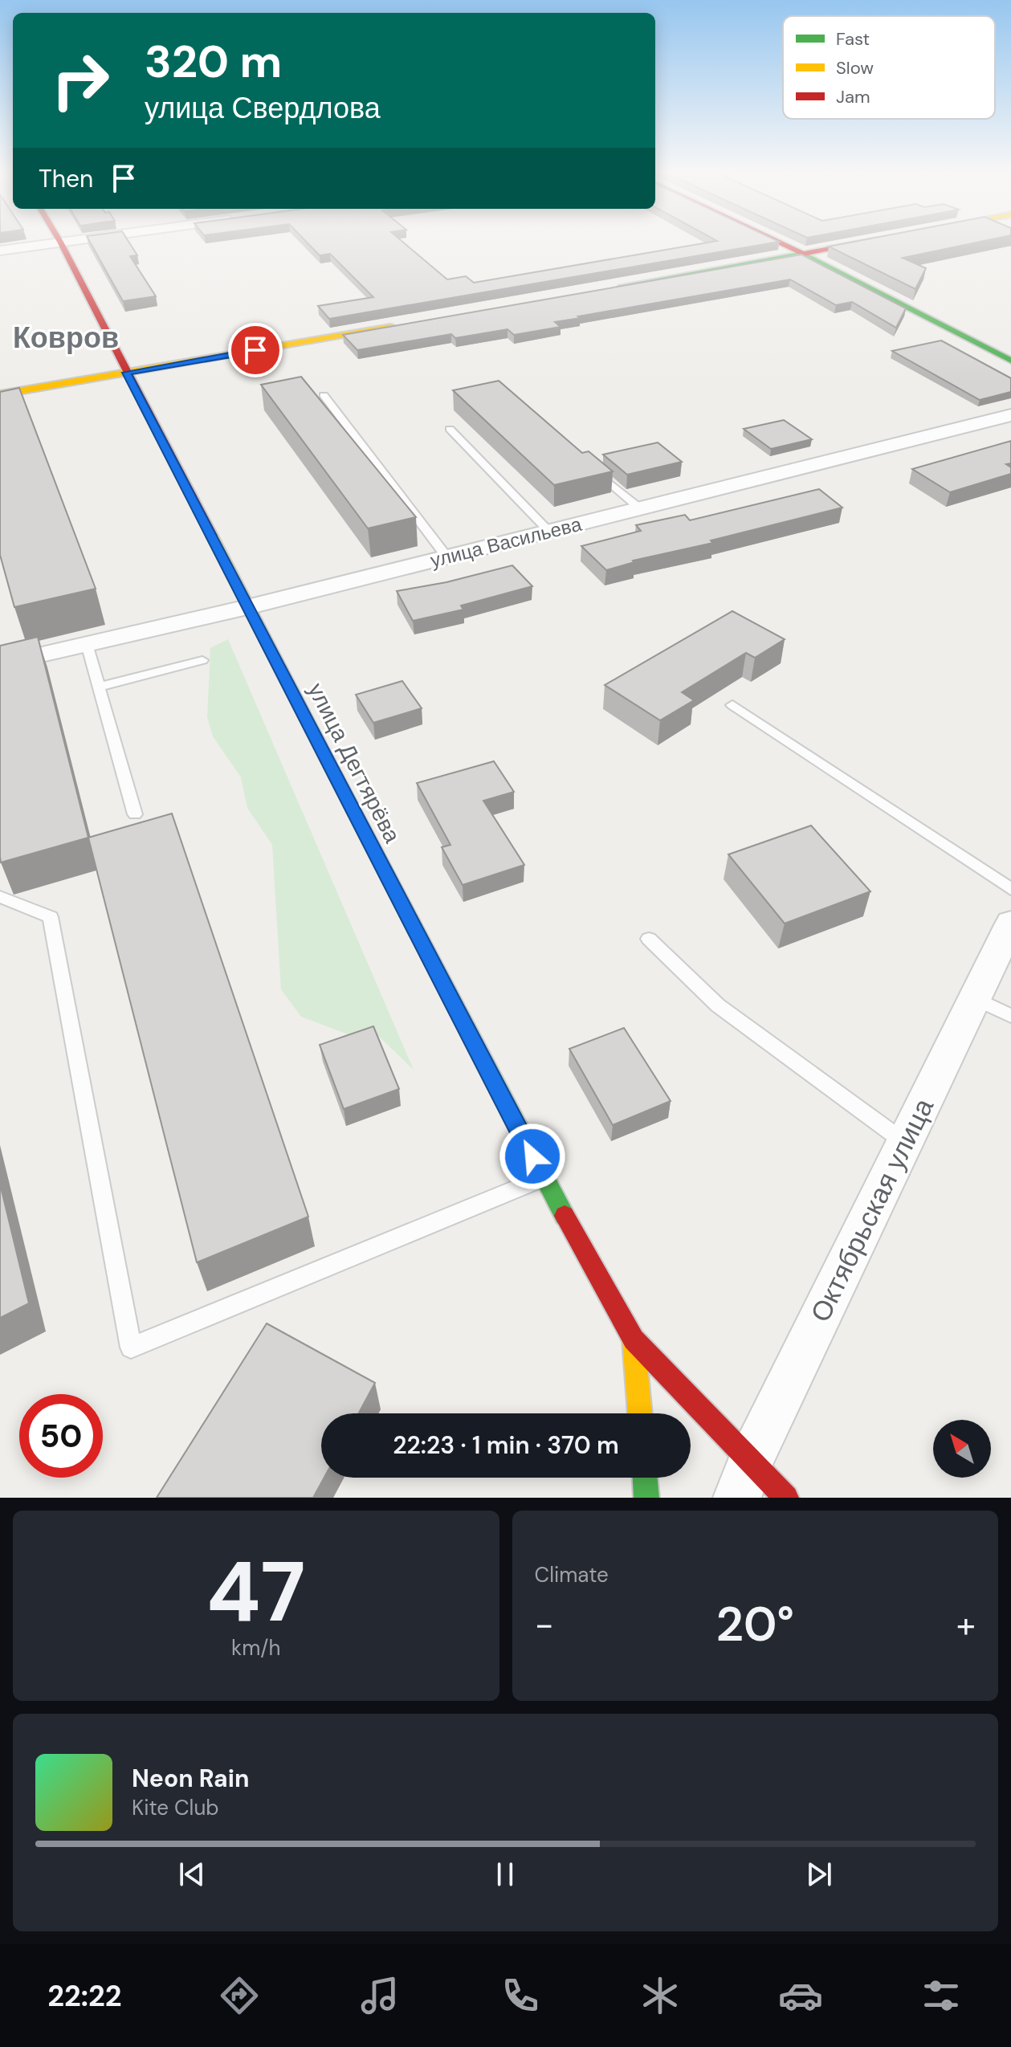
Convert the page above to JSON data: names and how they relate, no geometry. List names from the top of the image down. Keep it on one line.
{"streets":{"main road":["улица Дегтярёва"],"street":["улица Васильева","Октябрьская улица"]},"crossings":[["улица Васильева","улица Дегтярёва"],["улица Дегтярёва","Октябрьская улица"]],"districts":["Ковров"],"legend":["Fast","Slow","Jam"],"north":"top left","page":{"turn":["320 m","улица Свердлова"],"then":"Then","limit":"50","trip":"22:23 · 1 min · 370 m","tile":[["47","km/h"],"Climate"],"heat":["−","20°","+"],"song":["Neon Rain","Kite Club"],"tabs":"22:22"}}
